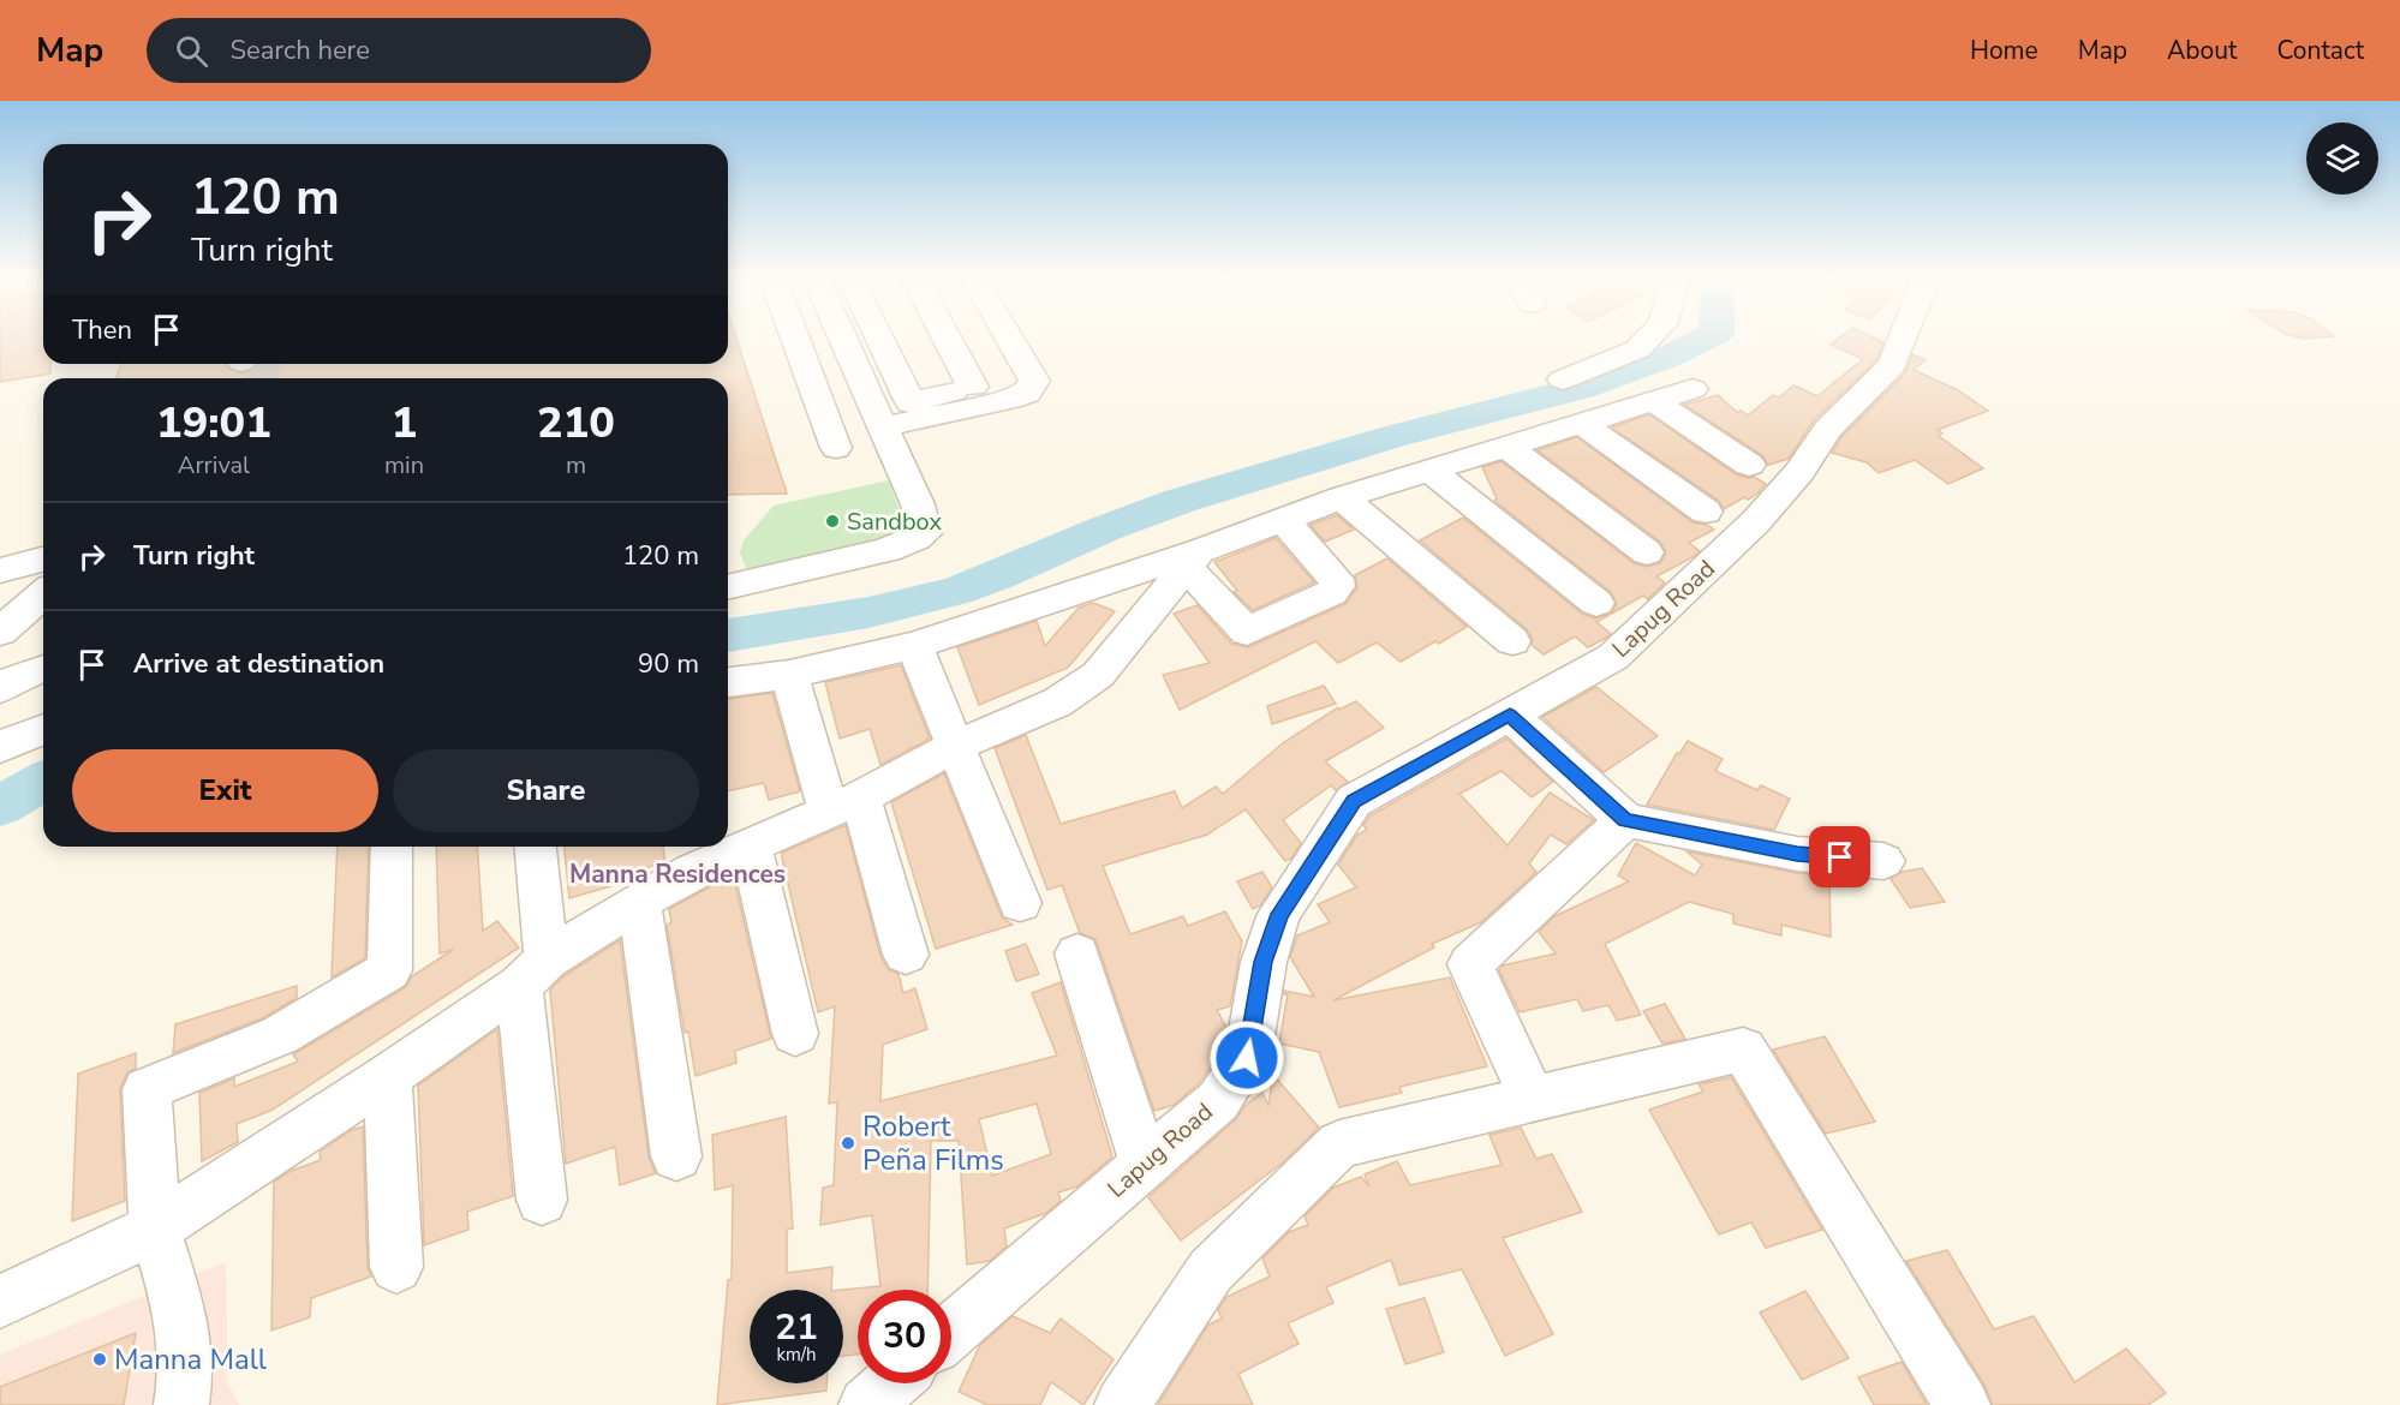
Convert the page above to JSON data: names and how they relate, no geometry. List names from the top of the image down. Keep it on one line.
{"streets":{"street":["Lapug Road"]},"districts":["Manna Residences"],"places":["Sandbox","Robert Peña Films","Manna Mall"],"page":{"header":"Map","search":"Search here","nav":["Home","Map","About","Contact"],"turn":["120 m","Turn right"],"then":"Then","eta":["19:01","Arrival","1","min","210","m"],"list":[{"name":"Turn right","value":"120 m"},{"name":"Arrive at destination","value":"90 m"}],"buttons":["Exit","Share"],"speed":"21 km/h","limit":"30"}}
